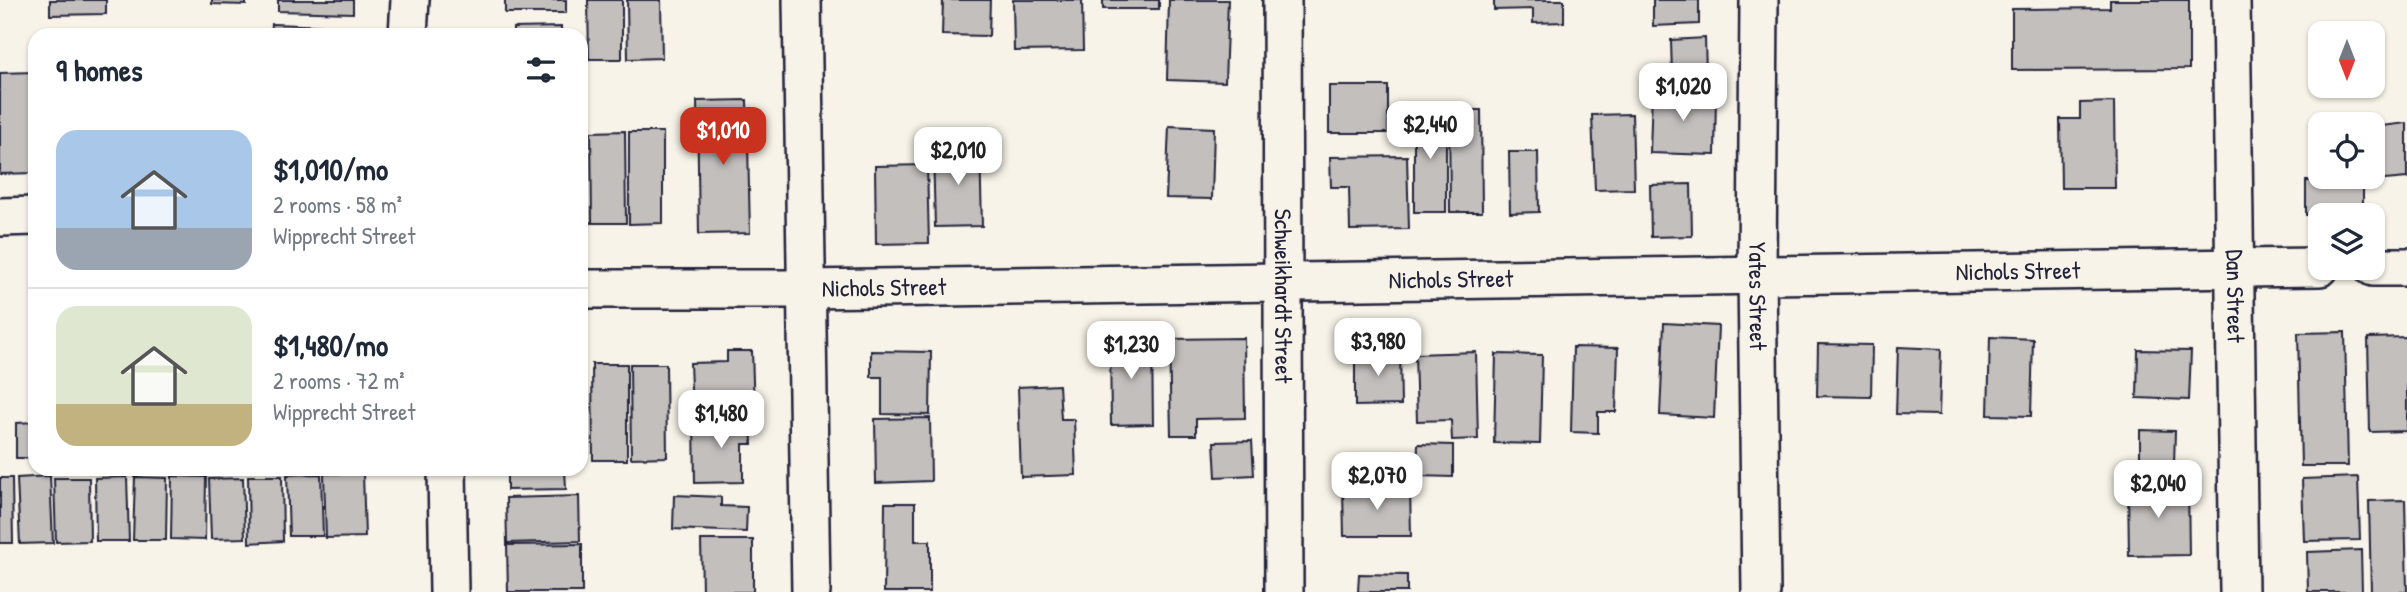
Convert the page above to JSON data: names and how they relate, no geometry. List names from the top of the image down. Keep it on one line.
{"streets":{"street":["Nichols Street","Schweikhardt Street","Yates Street","Dan Street"]},"crossings":[["Nichols Street","Schweikhardt Street"],["Nichols Street","Yates Street"],["Nichols Street","Dan Street"]],"north":"bottom","page":{"heading":"9 homes","price":["$1,020","$2,440","$1,010","$2,010","$3,980","$1,230","$1,480","$2,070","$2,040"],"list":[{"name":"$1,010/mo","note":"2 rooms · 58 m² · Wipprecht Street"},{"name":"$1,480/mo","note":"2 rooms · 72 m² · Wipprecht Street"}]}}
